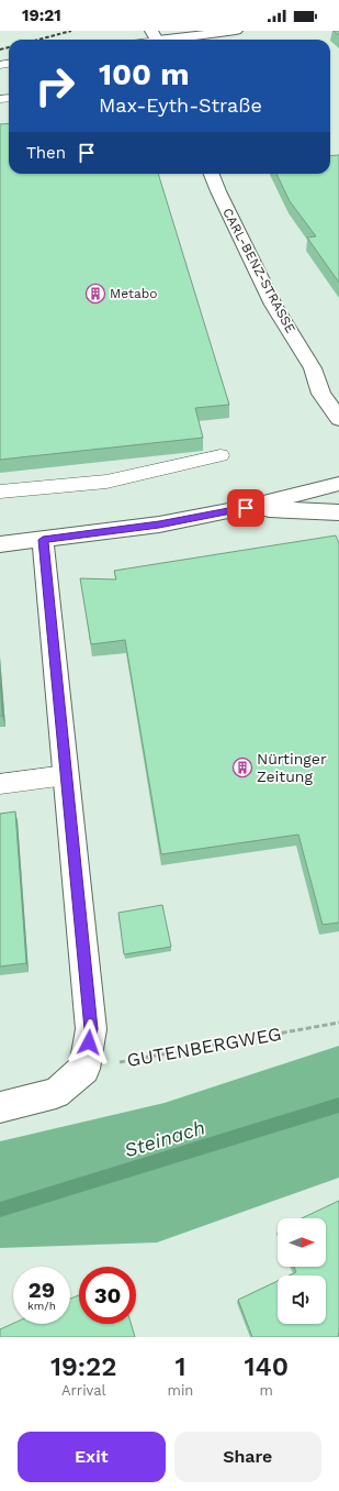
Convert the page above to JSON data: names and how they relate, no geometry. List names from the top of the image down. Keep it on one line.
{"streets":{"street":["CARL-BENZ-STRASSE"],"path":["GUTENBERGWEG"]},"water":["Steinach"],"places":{"building":["Metabo","Nürtinger Zeitung"]},"north":"right","page":{"status":"19:21","turn":["100 m","Max-Eyth-Straße"],"then":"Then","speed":"29 km/h","limit":"30","eta":["19:22","Arrival","1","min","140","m"],"buttons":["Exit","Share"]}}
